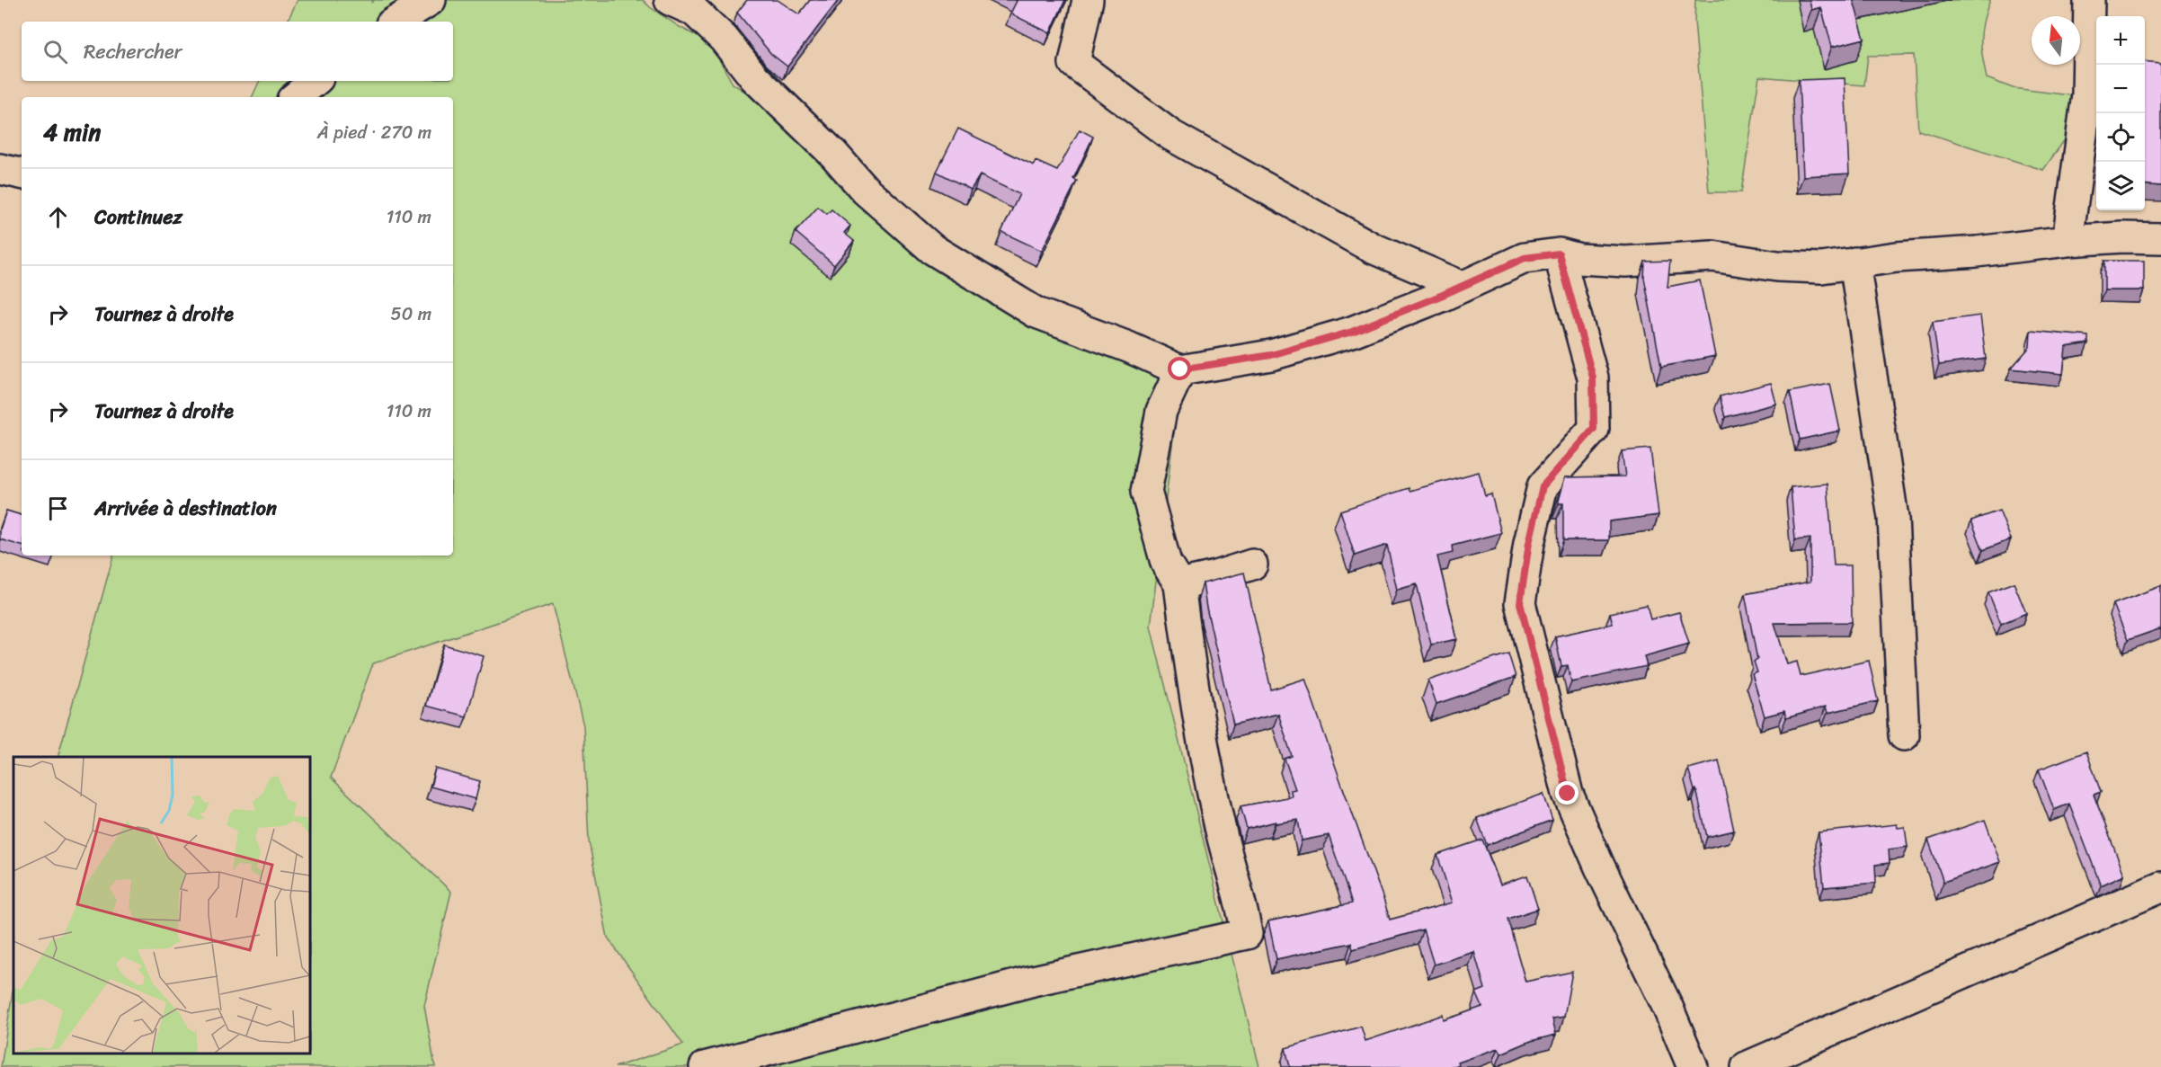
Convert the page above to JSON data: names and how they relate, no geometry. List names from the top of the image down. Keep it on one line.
{"north":"top","page":{"map_buttons":["+","−"],"search":"Rechercher","heading":["4 min","À pied · 270 m"],"list":[["Continuez","110 m"],["Tournez à droite","50 m"],["Tournez à droite","110 m"],"Arrivée à destination"]}}
